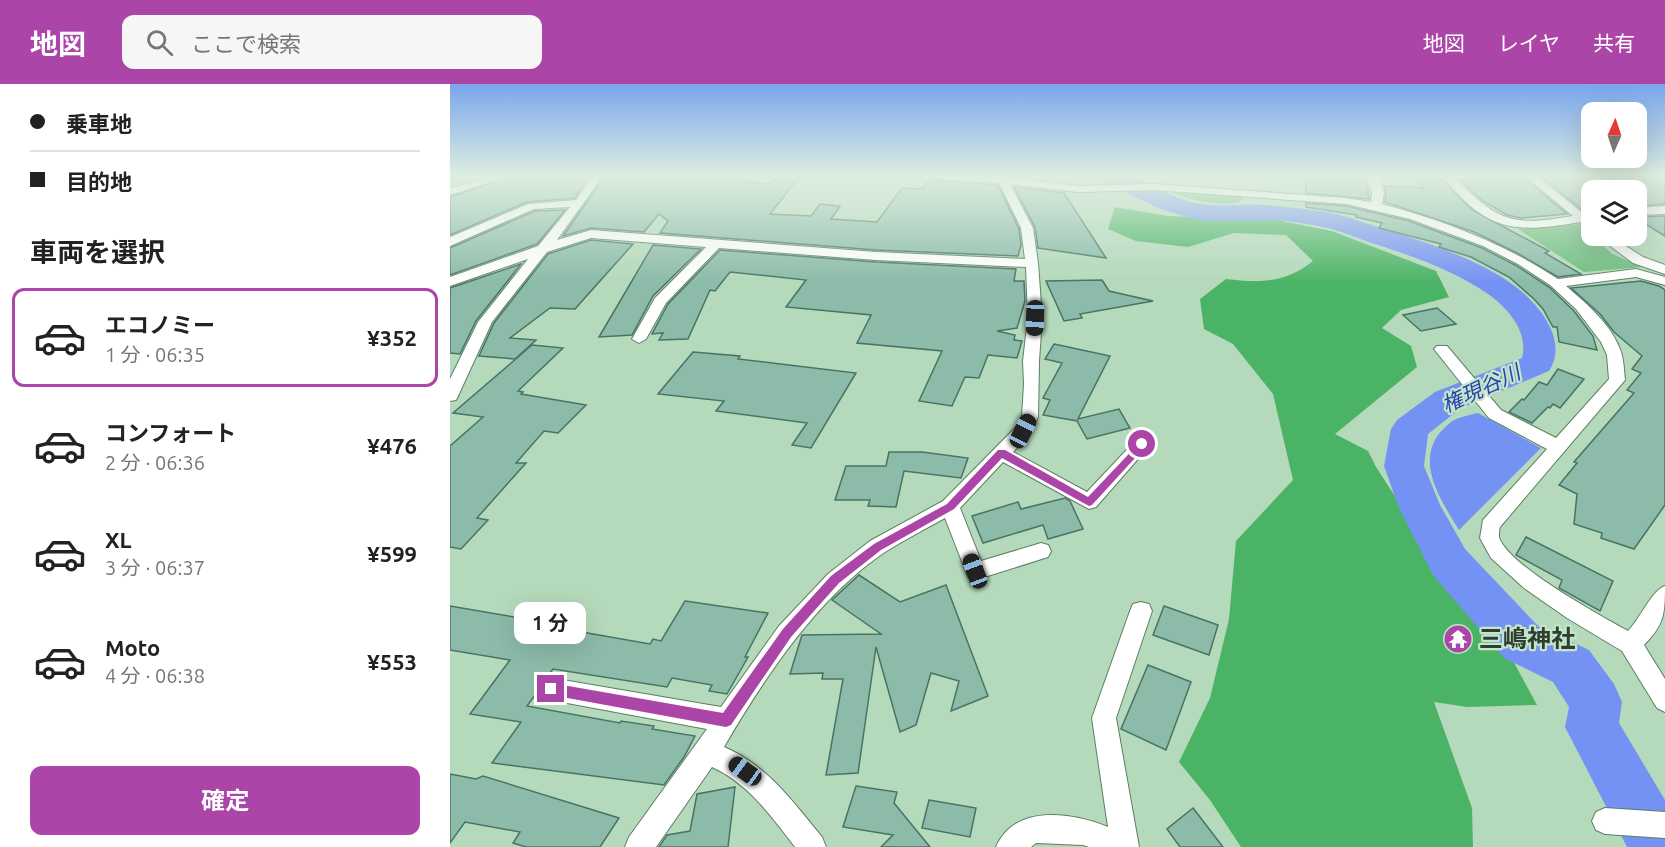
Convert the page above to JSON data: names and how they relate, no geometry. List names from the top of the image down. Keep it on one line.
{"water":["権現谷川"],"places":{"temple":["三嶋神社"]},"north":"top","page":{"header":"地図","search":"ここで検索","nav":["地図","レイヤ","共有"],"banner":["乗車地","目的地"],"heading":"車両を選択","list":[{"name":"エコノミー","note":"1 分 · 06:35","value":"¥352"},{"name":"コンフォート","note":"2 分 · 06:36","value":"¥476"},{"name":"XL","note":"3 分 · 06:37","value":"¥599"},{"name":"Moto","note":"4 分 · 06:38","value":"¥553"}],"bubble":"1 分","buttons":"確定"}}
